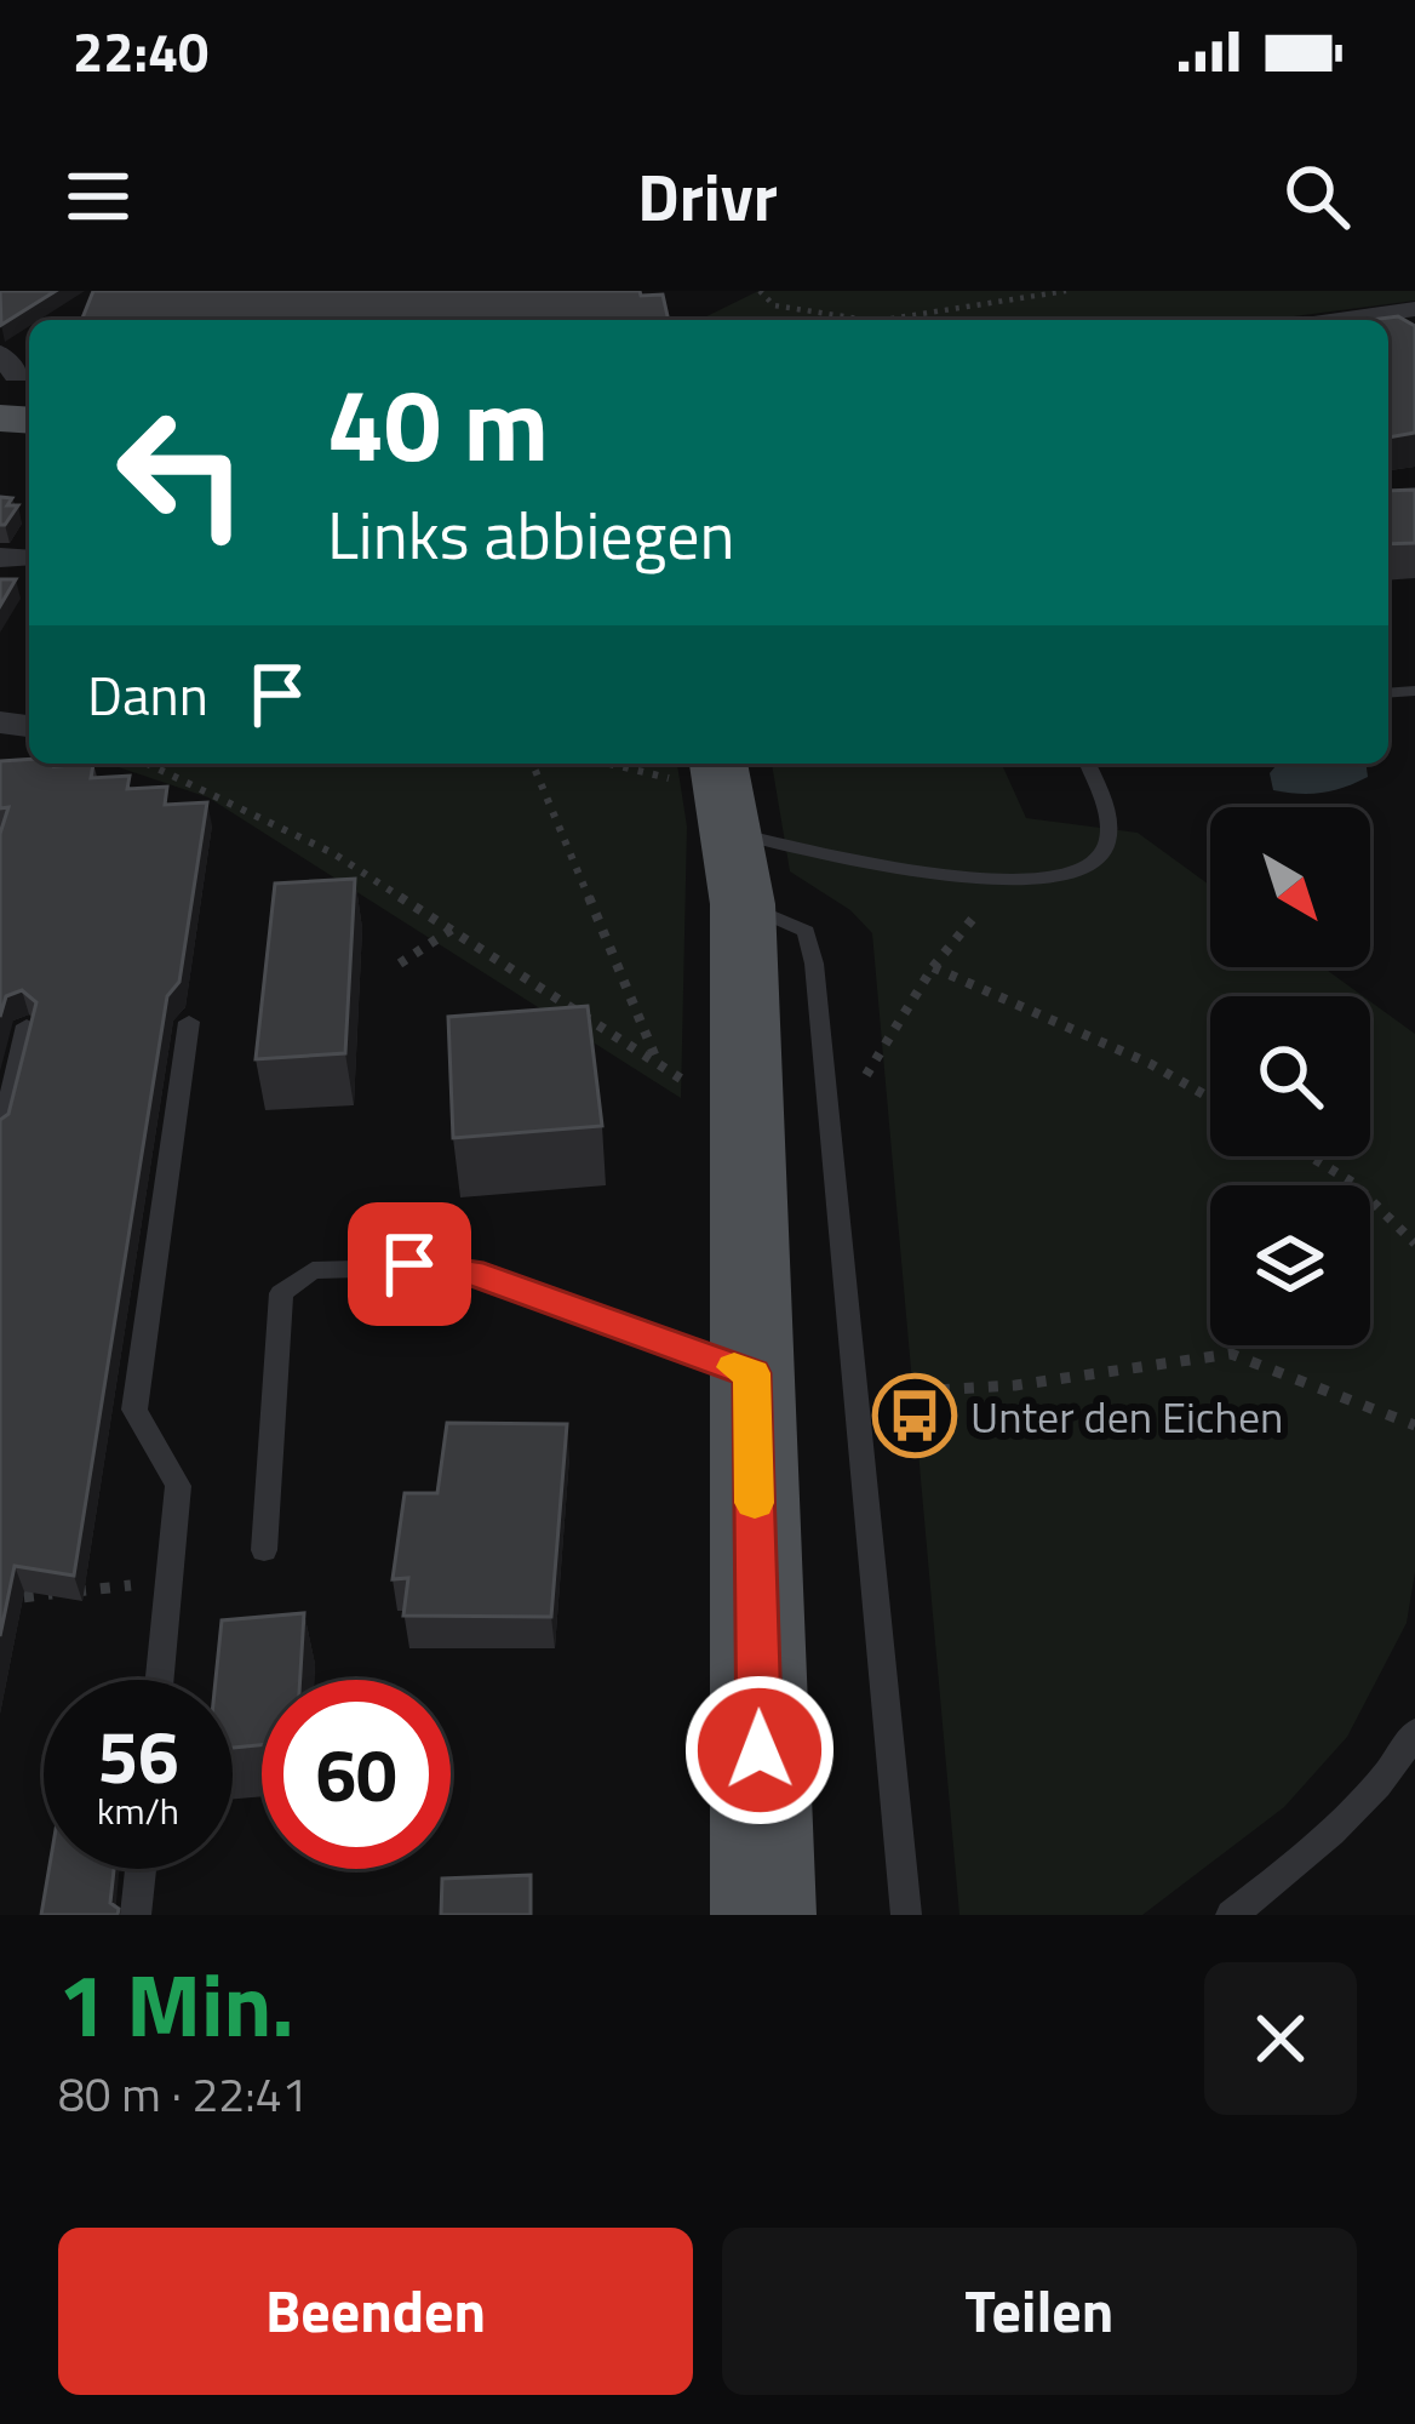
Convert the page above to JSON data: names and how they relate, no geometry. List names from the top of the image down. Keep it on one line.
{"places":{"bus stop":["Unter den Eichen"]},"north":"bottom right","page":{"status":"22:40","header":"Drivr","turn":["40 m","Links abbiegen"],"then":"Dann","speed":"56 km/h","limit":"60","heading":["1 Min.","80 m · 22:41"],"buttons":["Beenden","Teilen"]}}
